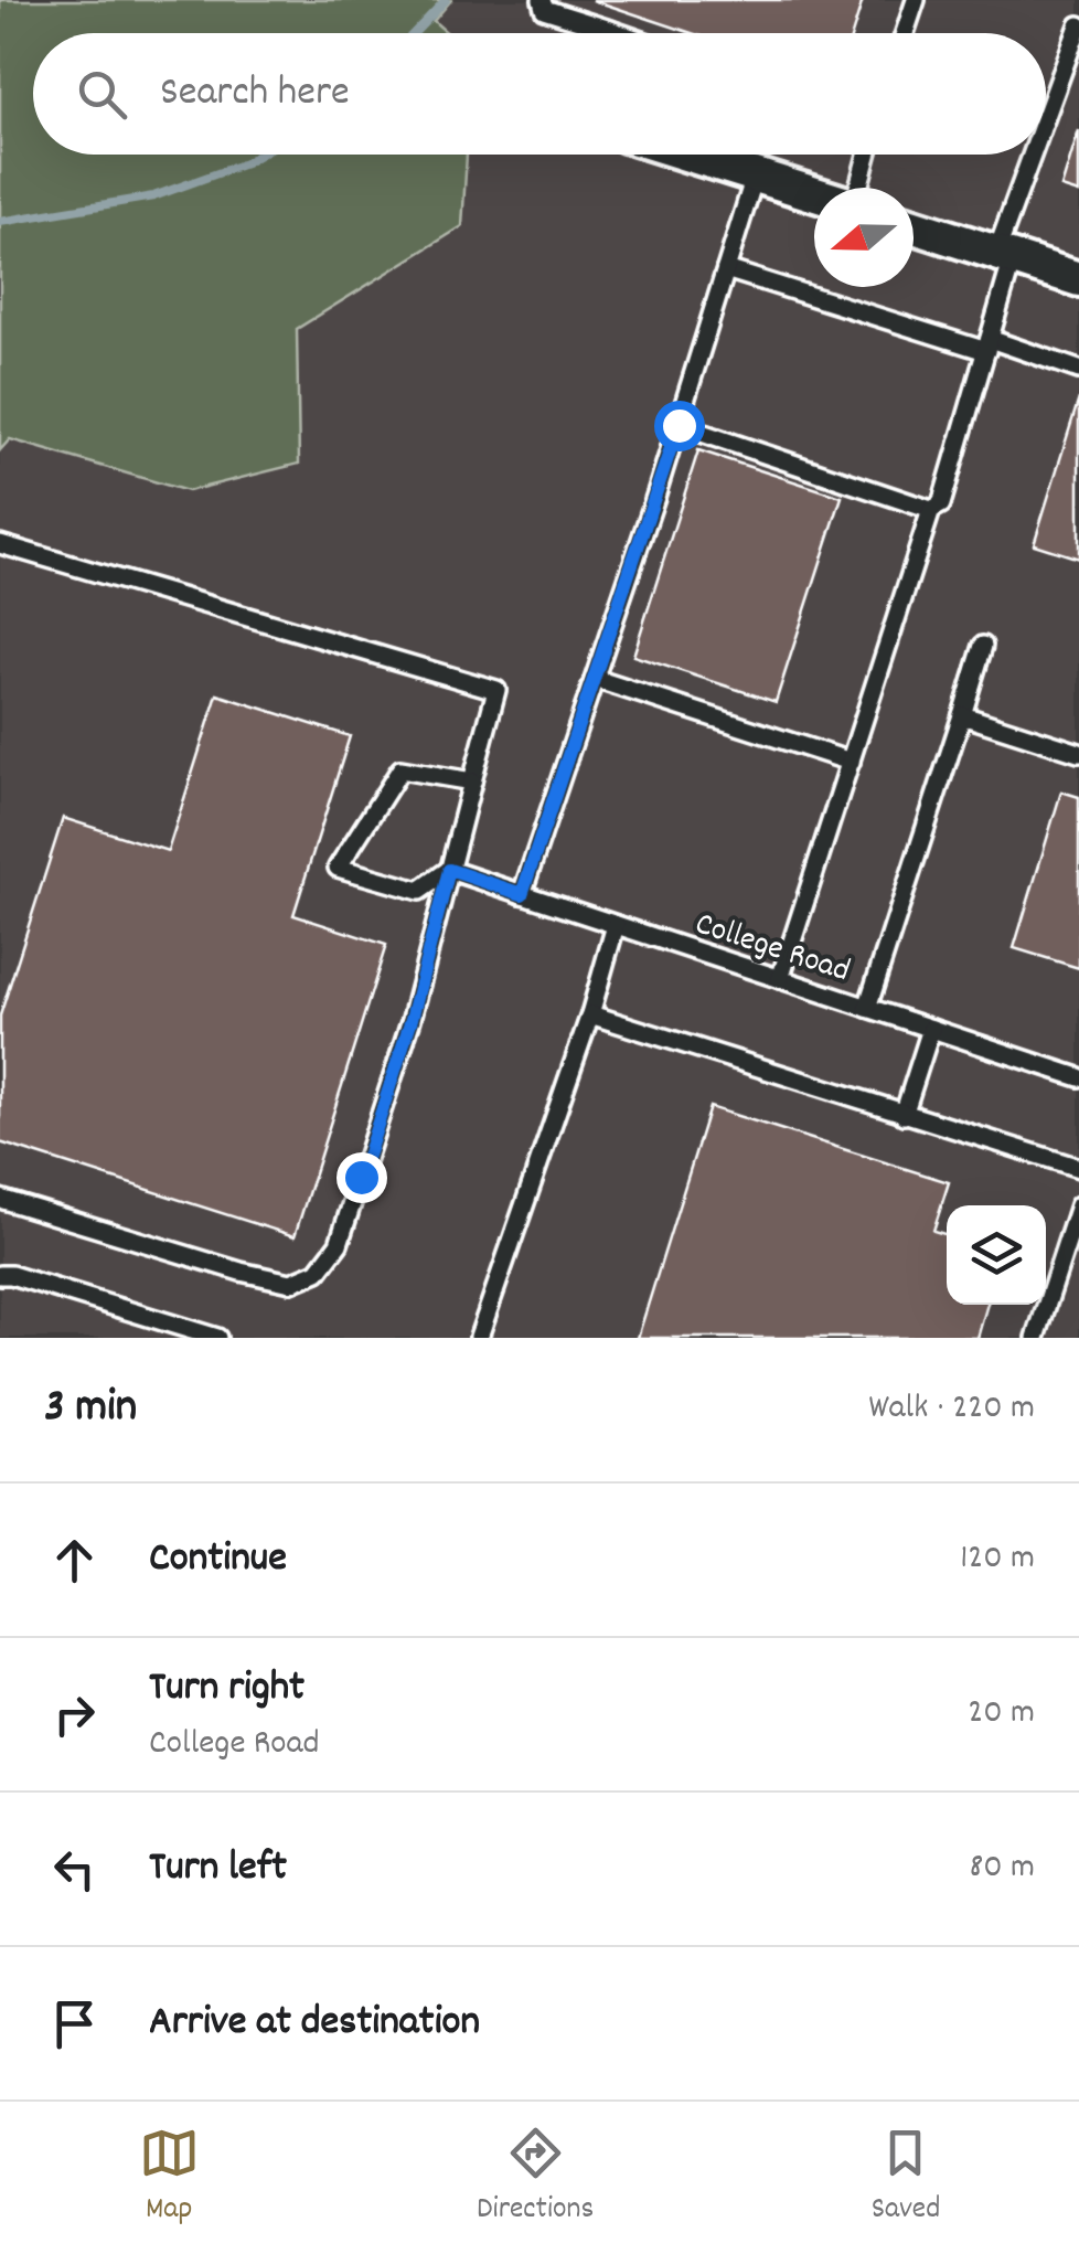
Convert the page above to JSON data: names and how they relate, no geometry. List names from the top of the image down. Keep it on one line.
{"streets":{"lane":["College Road"]},"north":"left","page":{"search":"Search here","heading":["3 min","Walk · 220 m"],"list":[["Continue","120 m"],["Turn right","College Road","20 m"],["Turn left","80 m"],"Arrive at destination"],"nav":["Map","Directions","Saved"]}}
